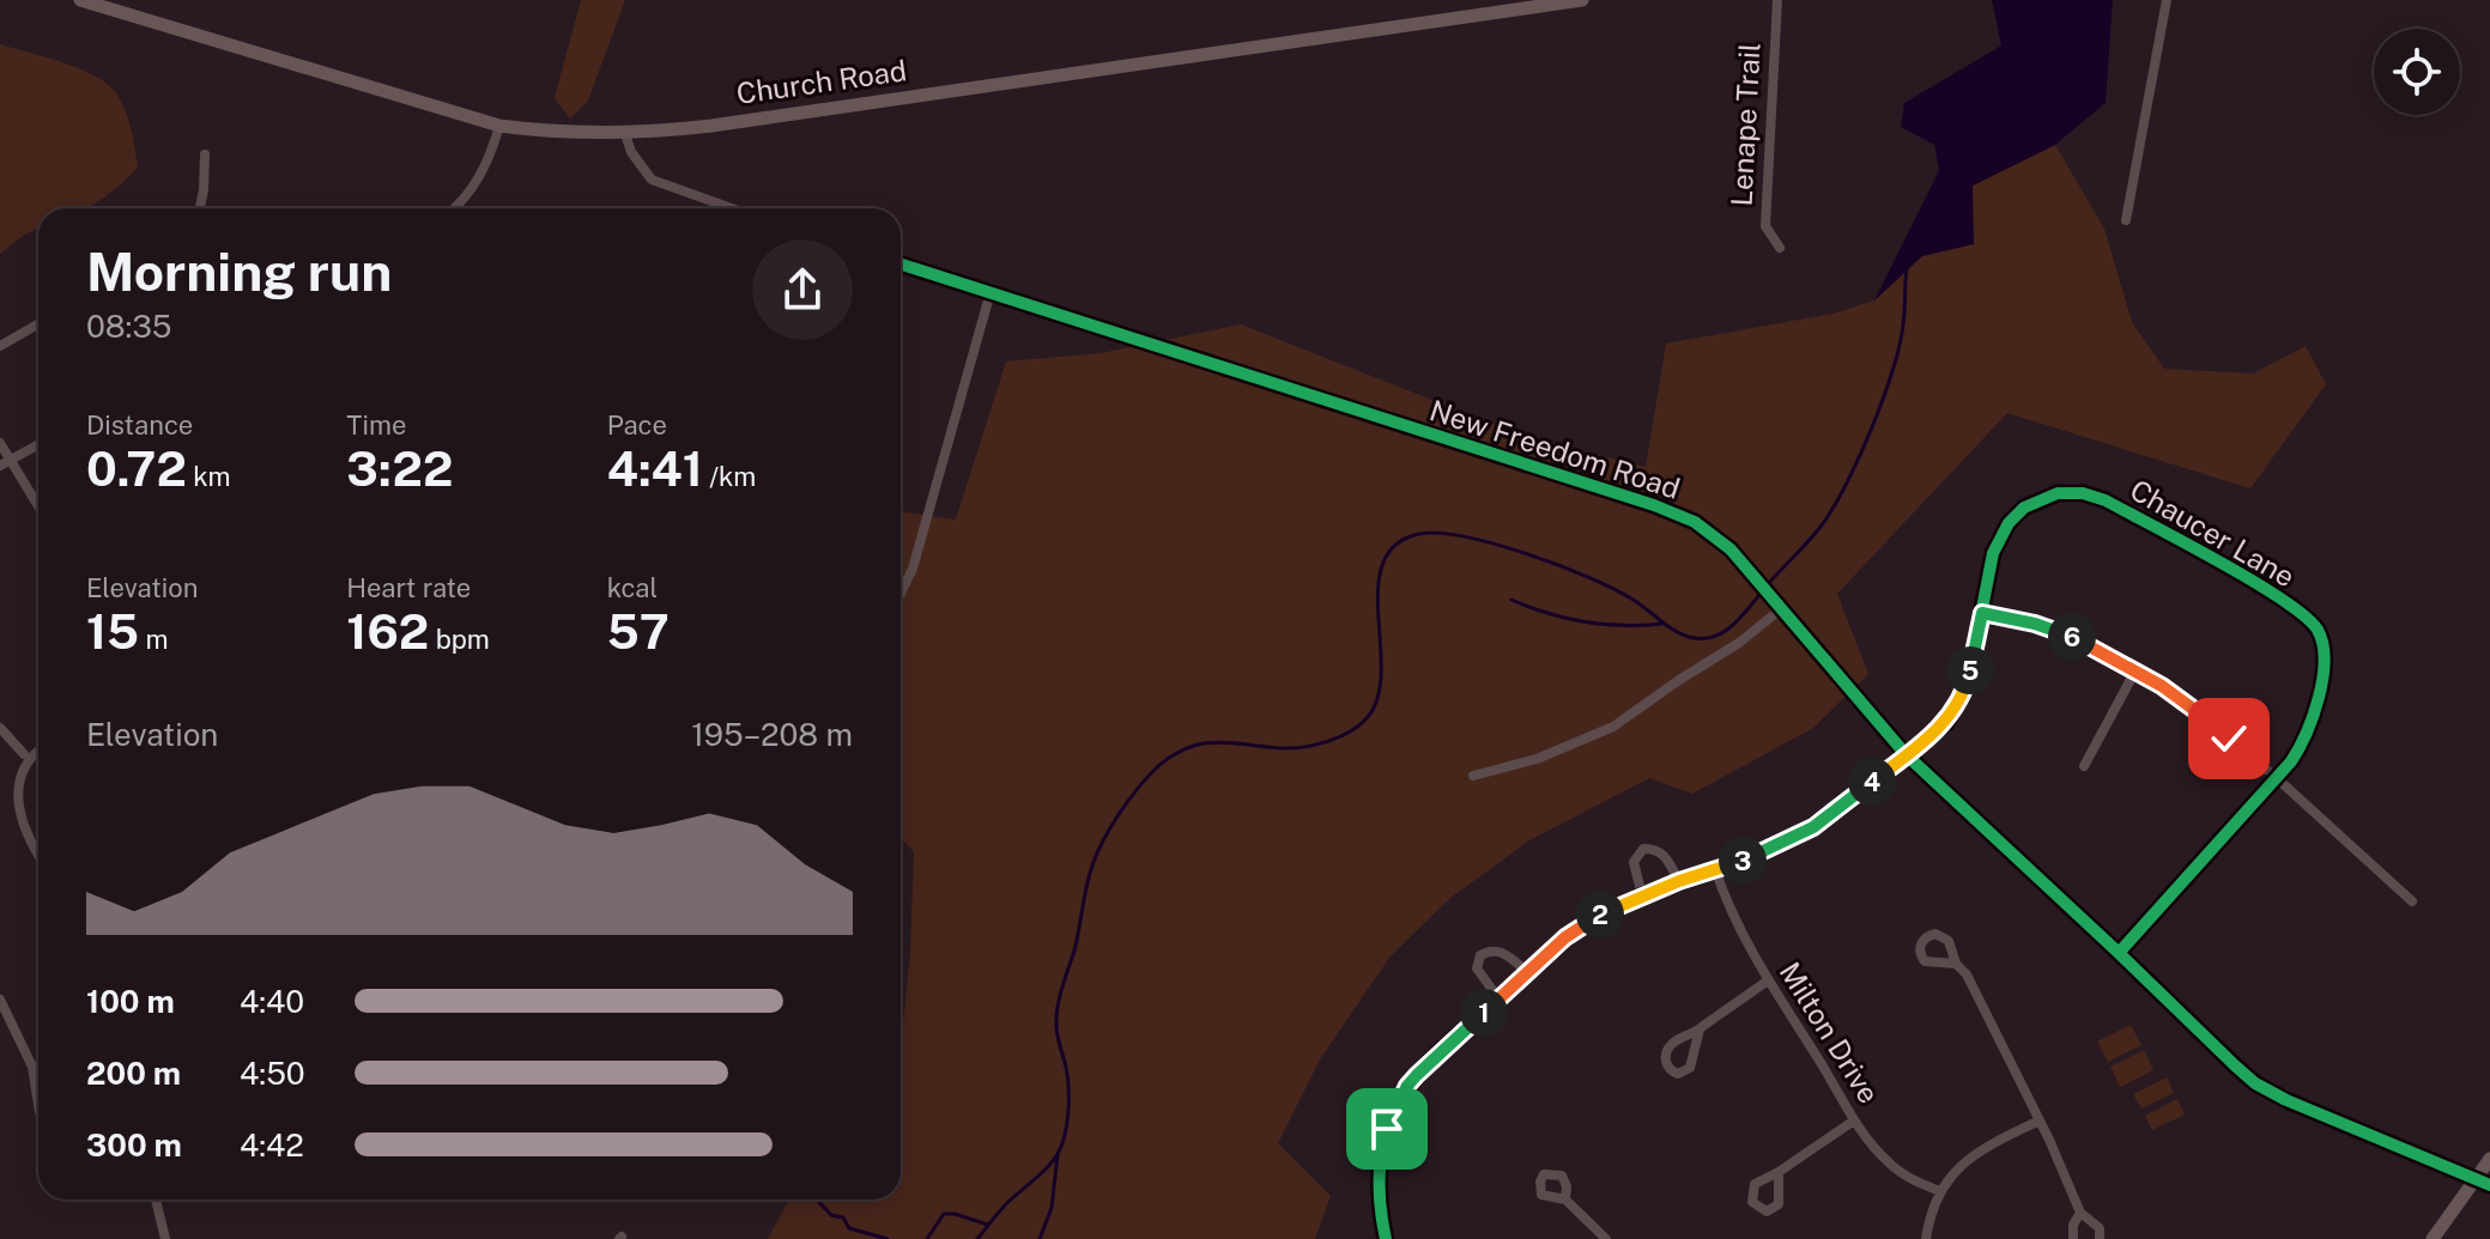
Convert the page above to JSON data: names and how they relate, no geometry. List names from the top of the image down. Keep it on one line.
{"streets":{"main road":["Church Road"],"street":["Lenape Trail","New Freedom Road","Chaucer Lane","Milton Drive"]},"crossings":[["New Freedom Road","Chaucer Lane"],["Chaucer Lane","Milton Drive"]],"page":{"heading":["Morning run","08:35"],"stats":[["Distance","0.72 km"],["Time","3:22"],["Pace","4:41 /km"],["Elevation","15 m"],["Heart rate","162 bpm"],["kcal","57"]],"pins":["6","5","4","3","2","1"],"chart":["Elevation","195–208 m"],"list":[{"name":"100 m","note":"4:40"},{"name":"200 m","note":"4:50"},{"name":"300 m","note":"4:42"}]}}
